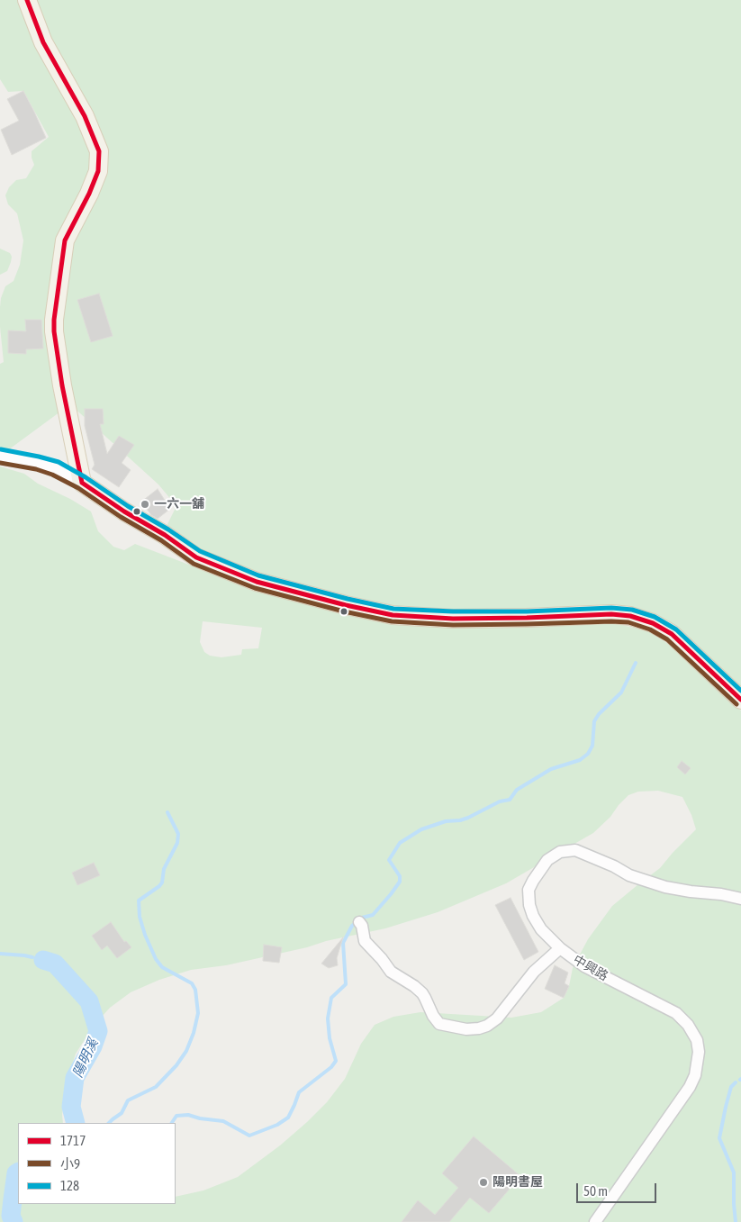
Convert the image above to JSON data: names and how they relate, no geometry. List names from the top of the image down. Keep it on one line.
{"streets":{"street":["中興路"]},"water":["陽明溪"],"places":["一六一舖","陽明書屋"],"lines":["transit line 1717","transit line 128","transit line 小9"],"legend":["1717","小9","128"],"scale_bar":"50 m"}
